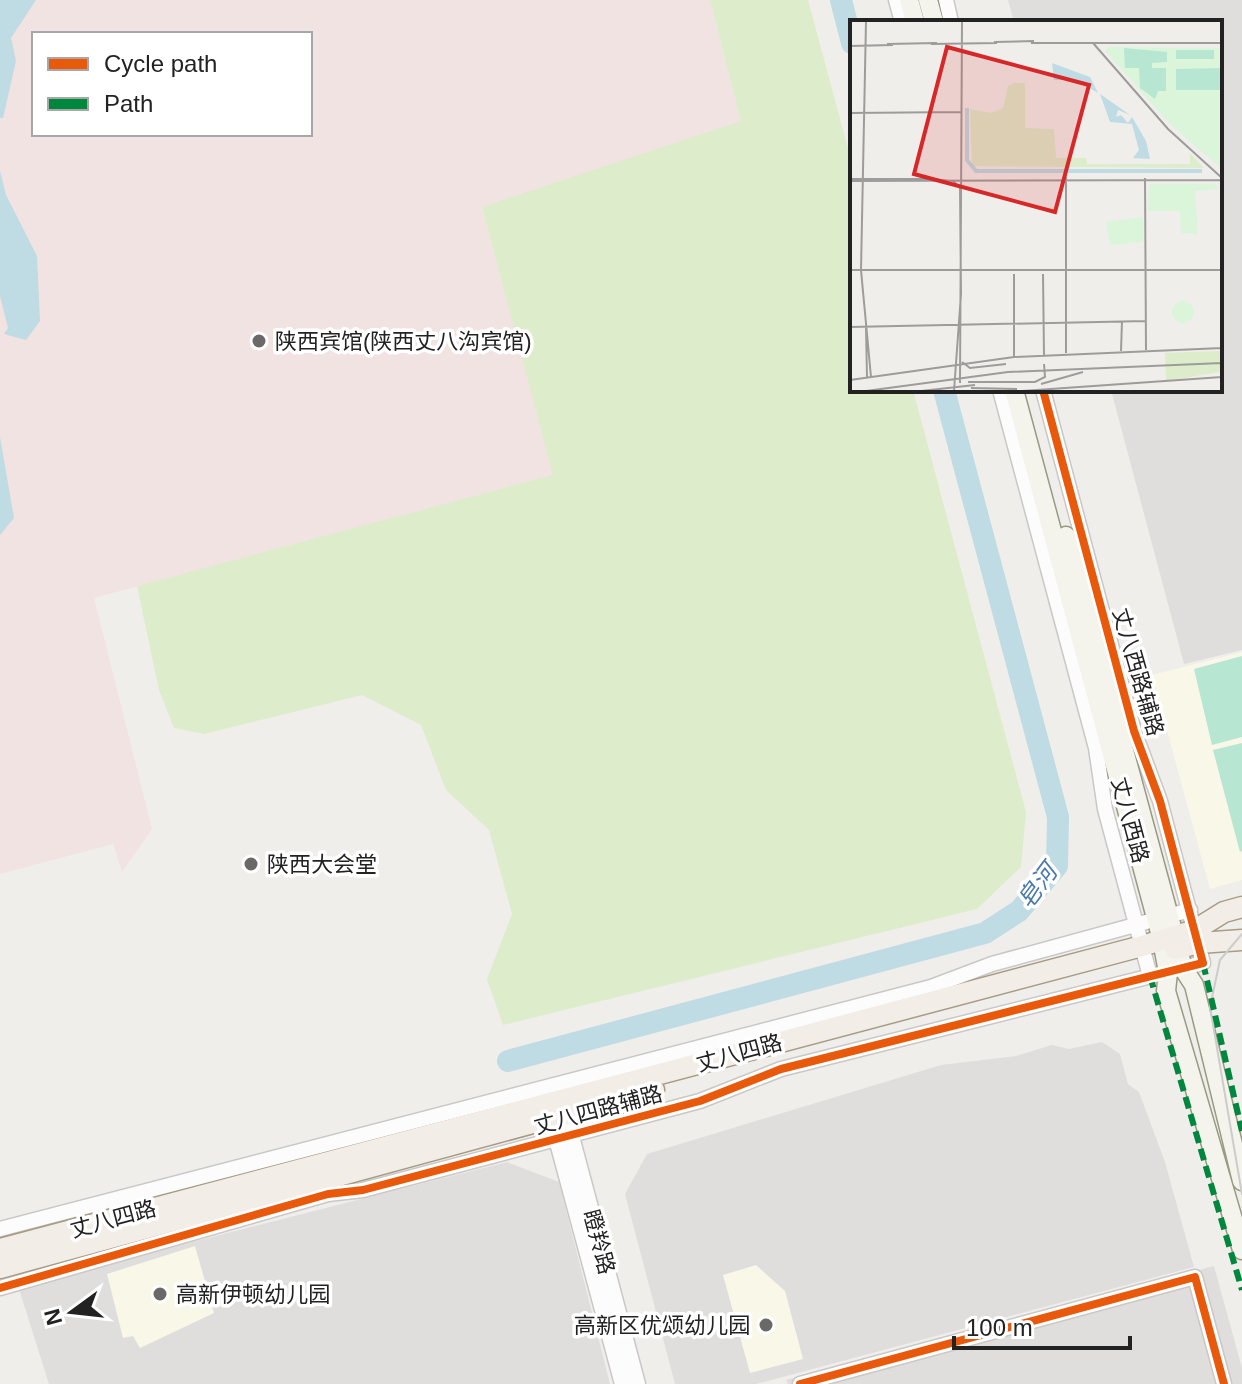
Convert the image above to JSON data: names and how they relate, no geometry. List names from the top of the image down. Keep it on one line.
{"streets":{"main road":["丈八西路","丈八四路"],"street":["丈八西路辅路","丈八四路辅路","瞪羚路"]},"crossings":[["丈八西路辅路","丈八西路"],["丈八西路辅路","丈八四路"],["丈八西路辅路","丈八四路辅路"],["丈八西路","丈八四路"],["丈八西路","丈八四路辅路"],["丈八四路","丈八四路辅路"],["丈八四路","瞪羚路"],["丈八四路辅路","瞪羚路"]],"water":["皂河"],"places":["陕西宾馆(陕西丈八沟宾馆)","陕西大会堂","高新伊顿幼儿园","高新区优颂幼儿园"],"legend":["Cycle path","Path"],"scale_bar":"100 m","north":"left"}
